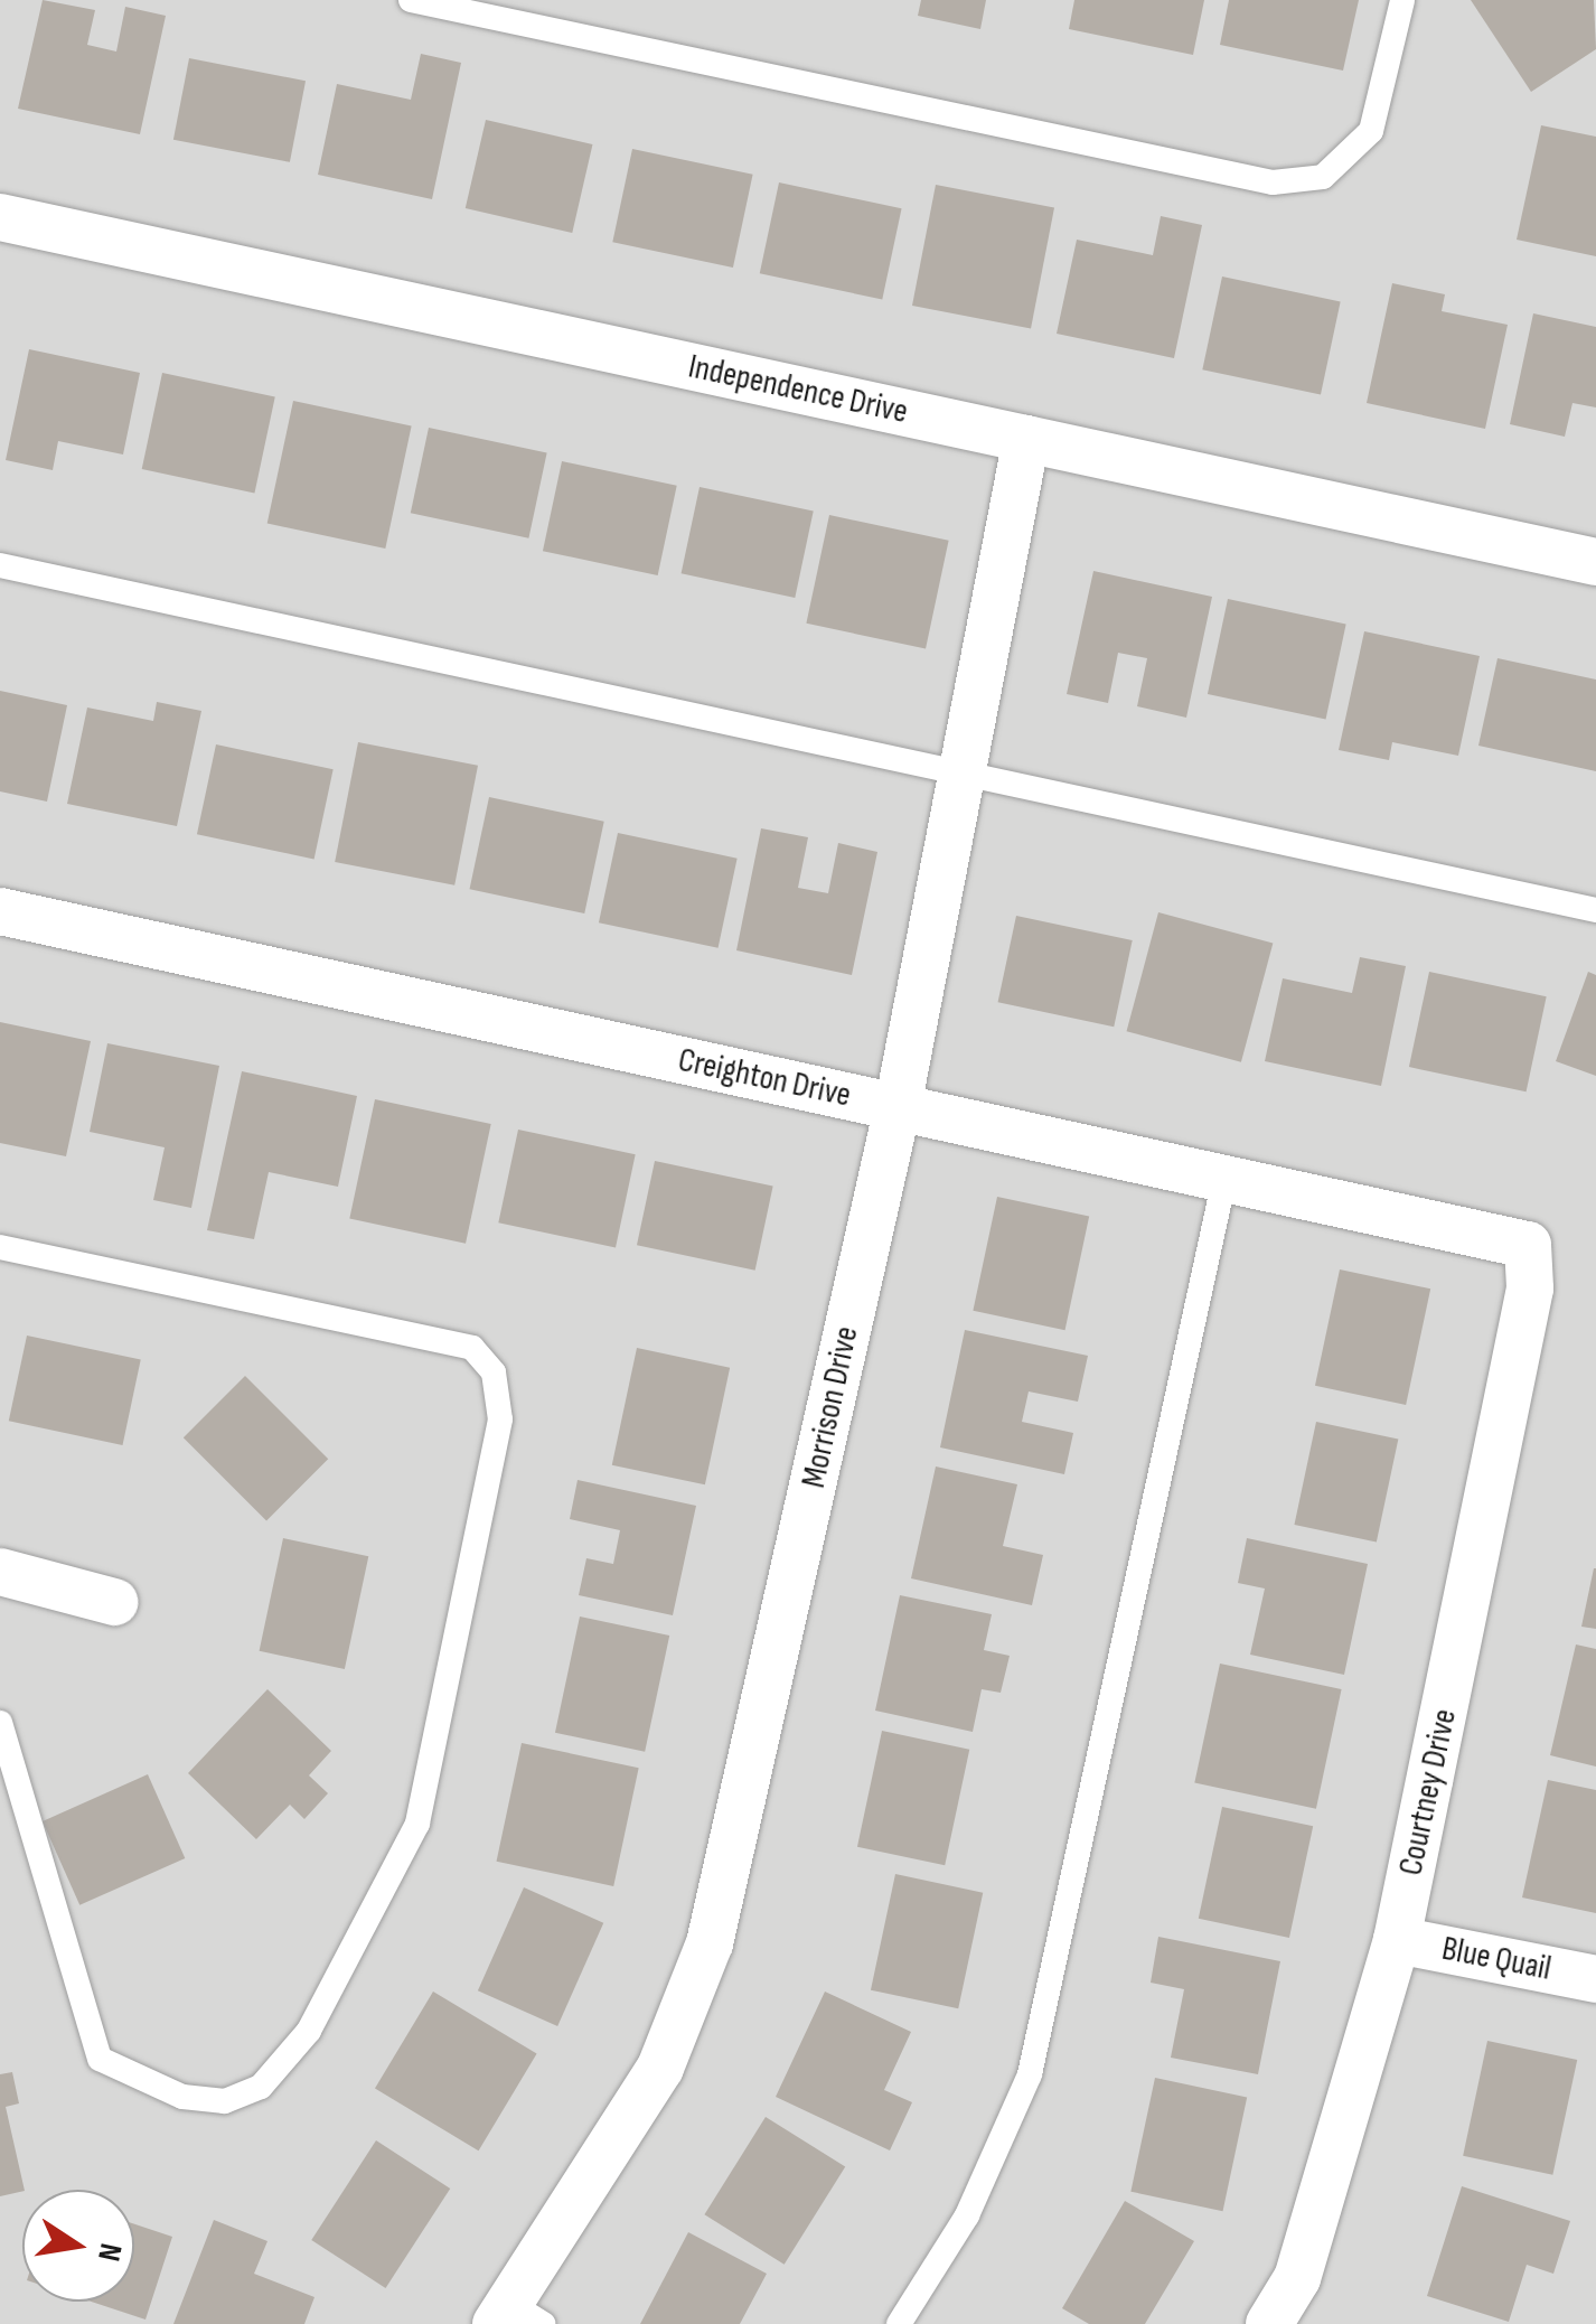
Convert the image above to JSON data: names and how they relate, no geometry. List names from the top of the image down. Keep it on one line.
{"streets":{"street":["Independence Drive","Creighton Drive","Morrison Drive","Courtney Drive","Blue Quail"]},"crossings":[["Independence Drive","Morrison Drive"],["Creighton Drive","Morrison Drive"],["Creighton Drive","Courtney Drive"],["Courtney Drive","Blue Quail"]],"north":"right"}
